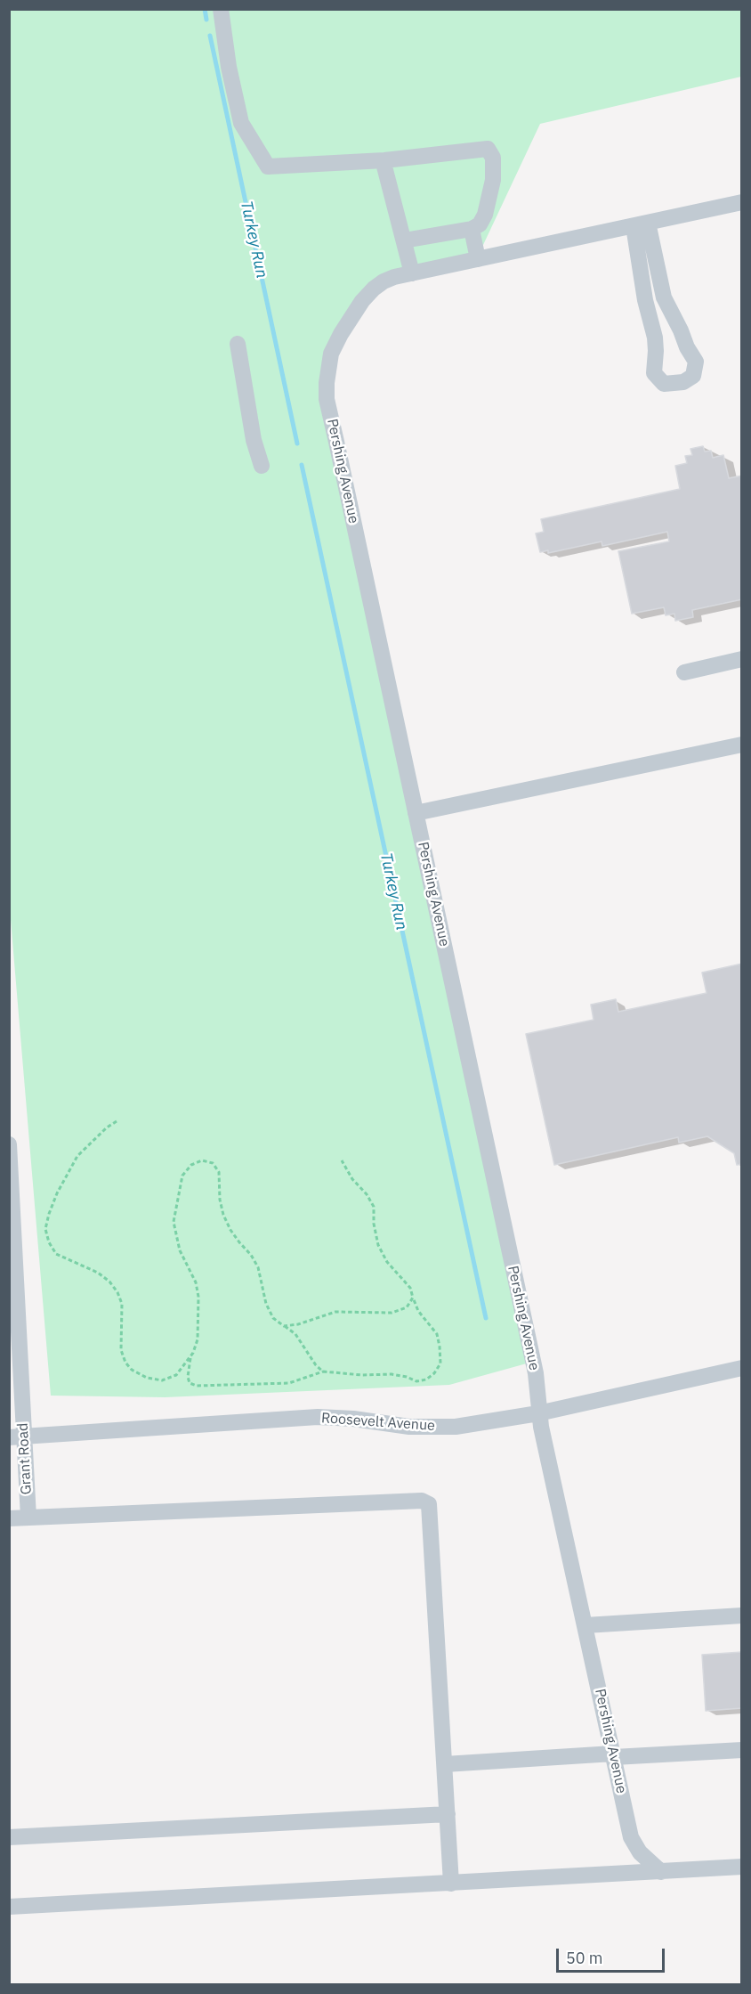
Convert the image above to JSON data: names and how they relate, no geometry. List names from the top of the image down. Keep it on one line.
{"streets":{"street":["Pershing Avenue","Roosevelt Avenue","Grant Road"]},"crossings":[["Pershing Avenue","Roosevelt Avenue"],["Roosevelt Avenue","Grant Road"]],"water":["Turkey Run"],"scale_bar":"50 m"}
